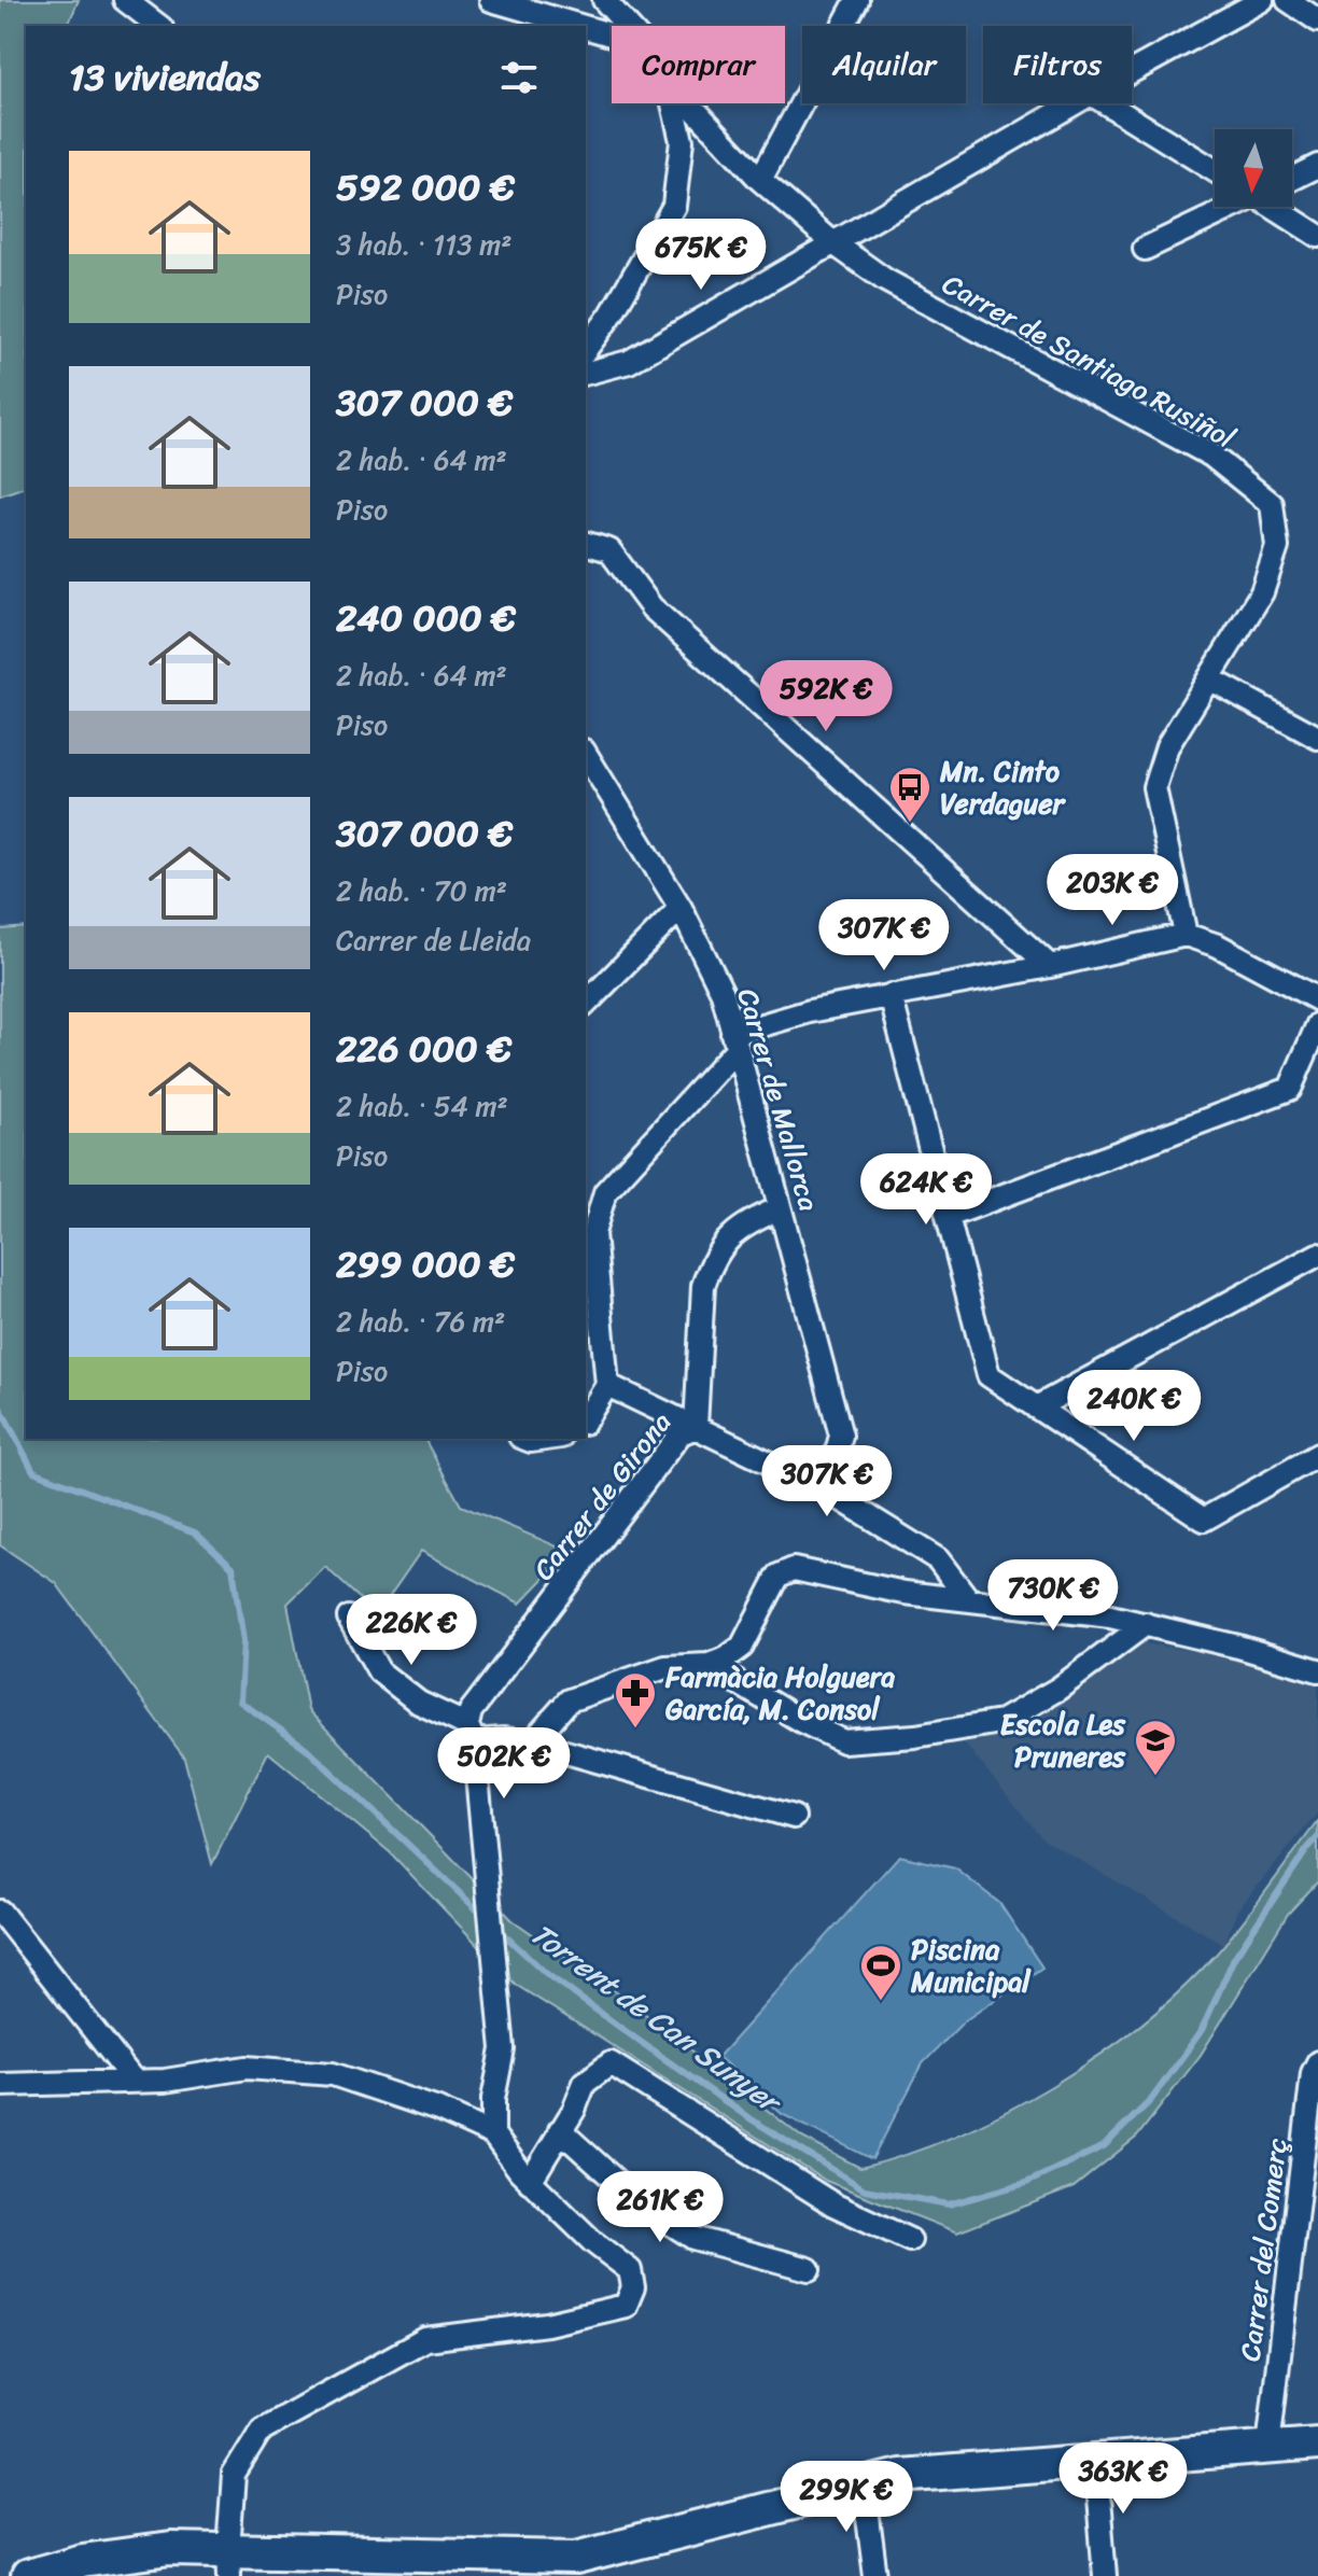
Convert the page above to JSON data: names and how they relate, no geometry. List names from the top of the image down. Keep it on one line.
{"streets":{"street":["Carrer de Santiago Rusiñol","Carrer de Mallorca","Carrer de Girona","Carrer del Comerç"]},"crossings":[["Carrer de Mallorca","Carrer de Girona"]],"water":["Torrent de Can Sunyer"],"places":{"bus stop":["Mn. Cinto Verdaguer"],"pharmacy":["Farmàcia Holguera García, M. Consol"],"school or university":["Escola Les Pruneres"],"sports":["Piscina Municipal"]},"north":"bottom","page":{"chip":["Comprar","Alquilar","Filtros"],"heading":"13 viviendas","list":[{"name":"592 000 €","note":"3 hab. · 113 m² · Piso"},{"name":"307 000 €","note":"2 hab. · 64 m² · Piso"},{"name":"240 000 €","note":"2 hab. · 64 m² · Piso"},{"name":"307 000 €","note":"2 hab. · 70 m² · Carrer de Lleida"},{"name":"226 000 €","note":"2 hab. · 54 m² · Piso"},{"name":"299 000 €","note":"2 hab. · 76 m² · Piso"}],"price":["675K €","592K €","203K €","307K €","624K €","240K €","307K €","730K €","226K €","502K €","261K €","363K €","299K €"]}}
